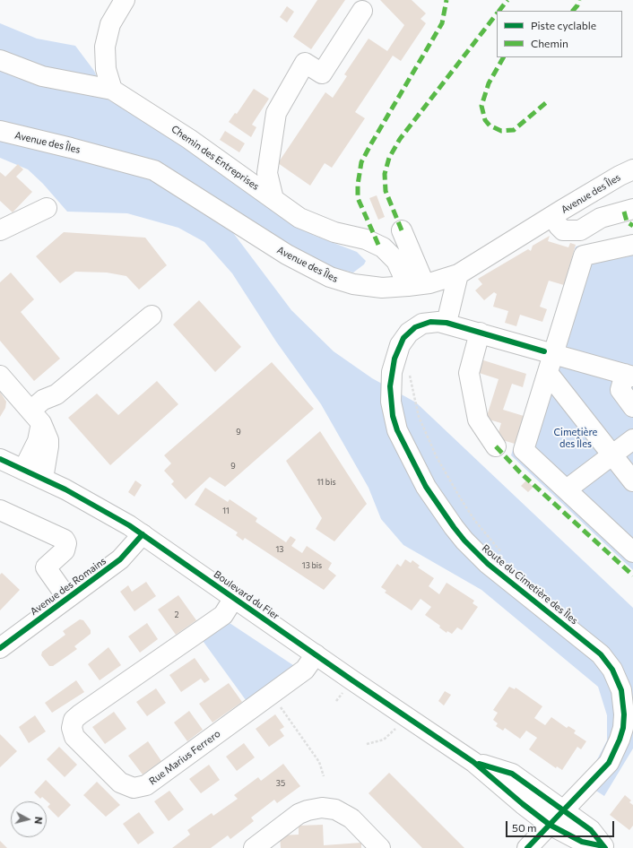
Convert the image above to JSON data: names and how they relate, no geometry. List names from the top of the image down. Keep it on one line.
{"streets":{"street":["Avenue des Îles","Chemin des Entreprises","Route du Cimetière des Îles","Avenue des Romains","Boulevard du Fier","Rue Marius Ferrero"]},"crossings":[["Avenue des Îles","Chemin des Entreprises"],["Route du Cimetière des Îles","Boulevard du Fier"],["Avenue des Romains","Boulevard du Fier"],["Boulevard du Fier","Rue Marius Ferrero"]],"parks":["Cimetière des Îles"],"house_numbers":["9","9","11 bis","11","13","13 bis","2","35"],"legend":["Piste cyclable","Chemin"],"scale_bar":"50 m","north":"right"}
